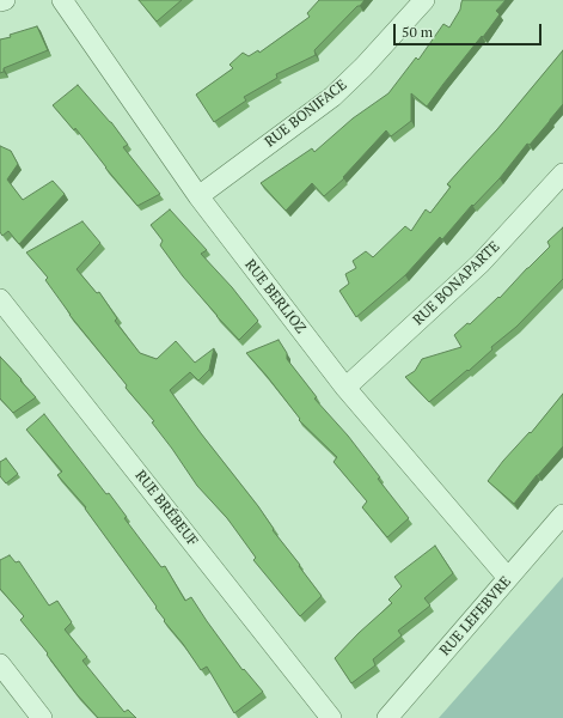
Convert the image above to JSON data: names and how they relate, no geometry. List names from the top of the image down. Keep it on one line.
{"streets":{"street":["RUE BONIFACE","RUE BONAPARTE","RUE BERLIOZ","RUE BRÉBEUF","RUE LEFEBVRE"]},"crossings":[["RUE BONIFACE","RUE BERLIOZ"],["RUE BONAPARTE","RUE BERLIOZ"],["RUE BERLIOZ","RUE LEFEBVRE"]],"scale_bar":"50 m"}
